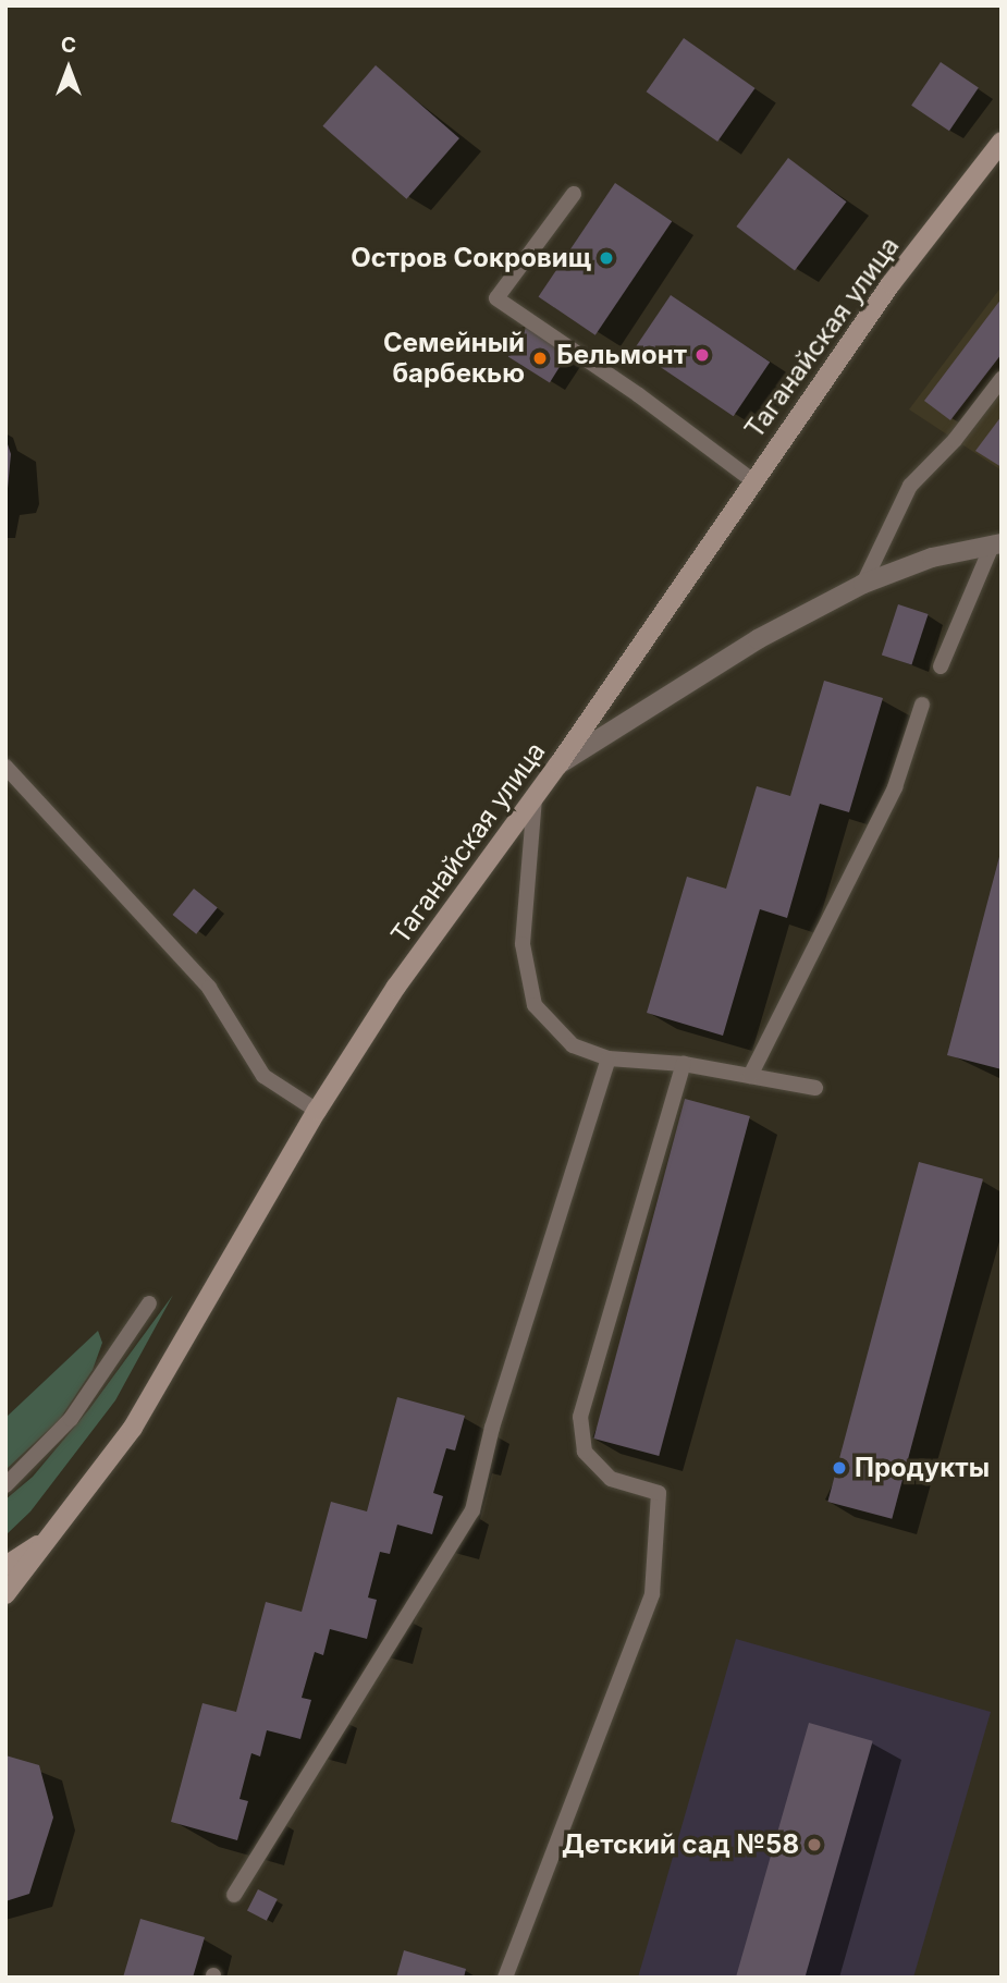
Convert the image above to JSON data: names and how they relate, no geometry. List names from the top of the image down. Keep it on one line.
{"streets":{"main road":["Таганайская улица"]},"places":["Остров Сокровищ","Бельмонт","Семейный барбекью","Продукты","Детский сад №58"],"north":"top"}
